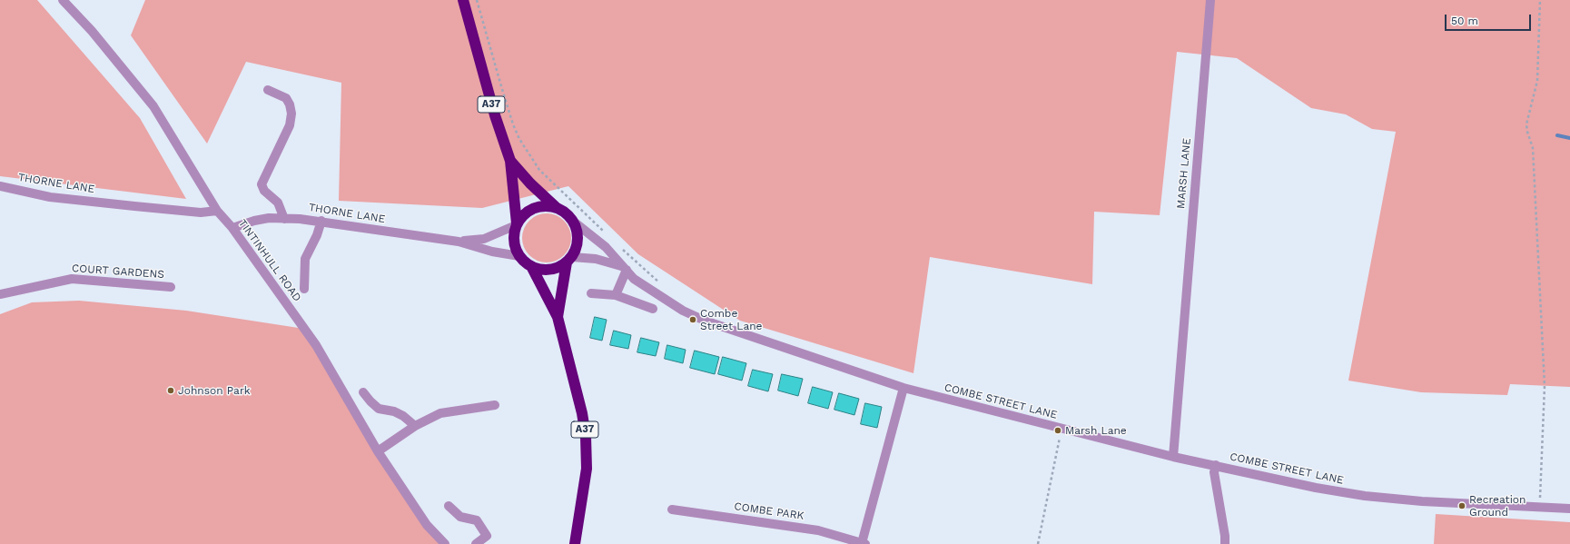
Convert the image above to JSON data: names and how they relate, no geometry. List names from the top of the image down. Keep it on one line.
{"streets":{"highway":["A37"],"street":["MARSH LANE","THORNE LANE","TINTINHULL ROAD","COURT GARDENS","COMBE STREET LANE","COMBE PARK"]},"crossings":[["A37","THORNE LANE"],["A37","COMBE STREET LANE"],["MARSH LANE","COMBE STREET LANE"],["THORNE LANE","TINTINHULL ROAD"],["THORNE LANE","COMBE STREET LANE"],["COMBE STREET LANE","COMBE PARK"]],"places":["Combe Street Lane","Johnson Park","Marsh Lane","Recreation Ground"],"scale_bar":"50 m"}
